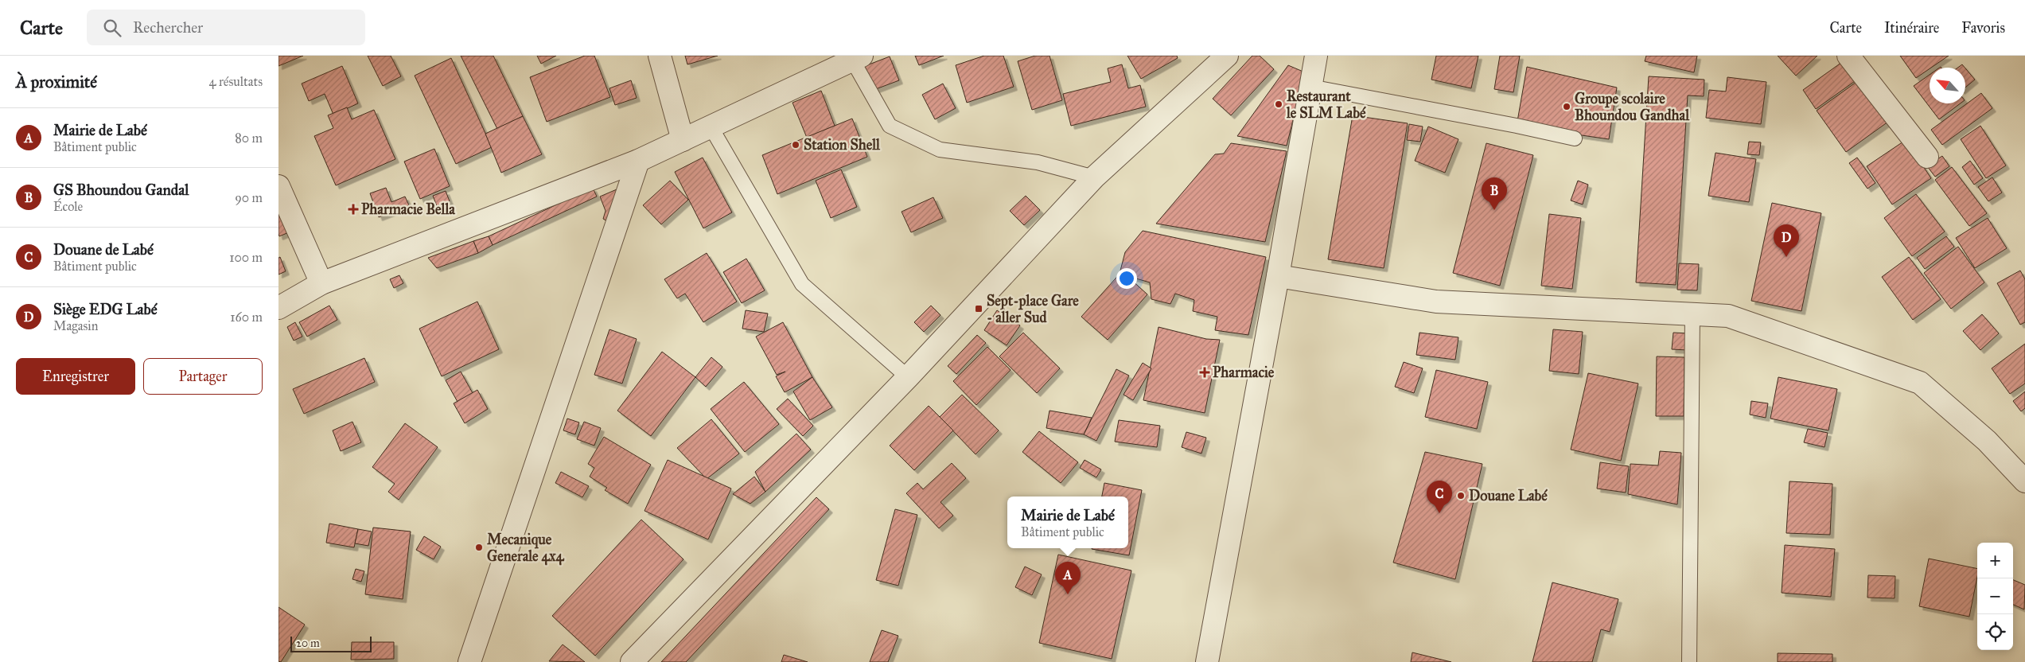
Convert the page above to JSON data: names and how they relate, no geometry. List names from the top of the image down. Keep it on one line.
{"places":{"other":["Restaurant le SLM Labé","Groupe scolaire Bhoundou Gandhal","Station Shell","Douane Labé","Mecanique Generale 4x4"],"health":["Pharmacie Bella","Pharmacie"],"transit":["Sept-place Gare - aller Sud"]},"scale_bar":"20 m","north":"top left","page":{"header":"Carte","search":"Rechercher","nav":["Carte","Itinéraire","Favoris"],"heading":["À proximité","4 résultats"],"list":[{"mark":"A","name":"Mairie de Labé","note":"Bâtiment public","value":"80 m"},{"mark":"B","name":"GS Bhoundou Gandal","note":"École","value":"90 m"},{"mark":"C","name":"Douane de Labé","note":"Bâtiment public","value":"100 m"},{"mark":"D","name":"Siège EDG Labé","note":"Magasin","value":"160 m"}],"pins":["B","D","C","A"],"buttons":["Enregistrer","Partager"],"popup":["Mairie de Labé","Bâtiment public"],"map_buttons":["+","−"],"scale":"20 m"}}
